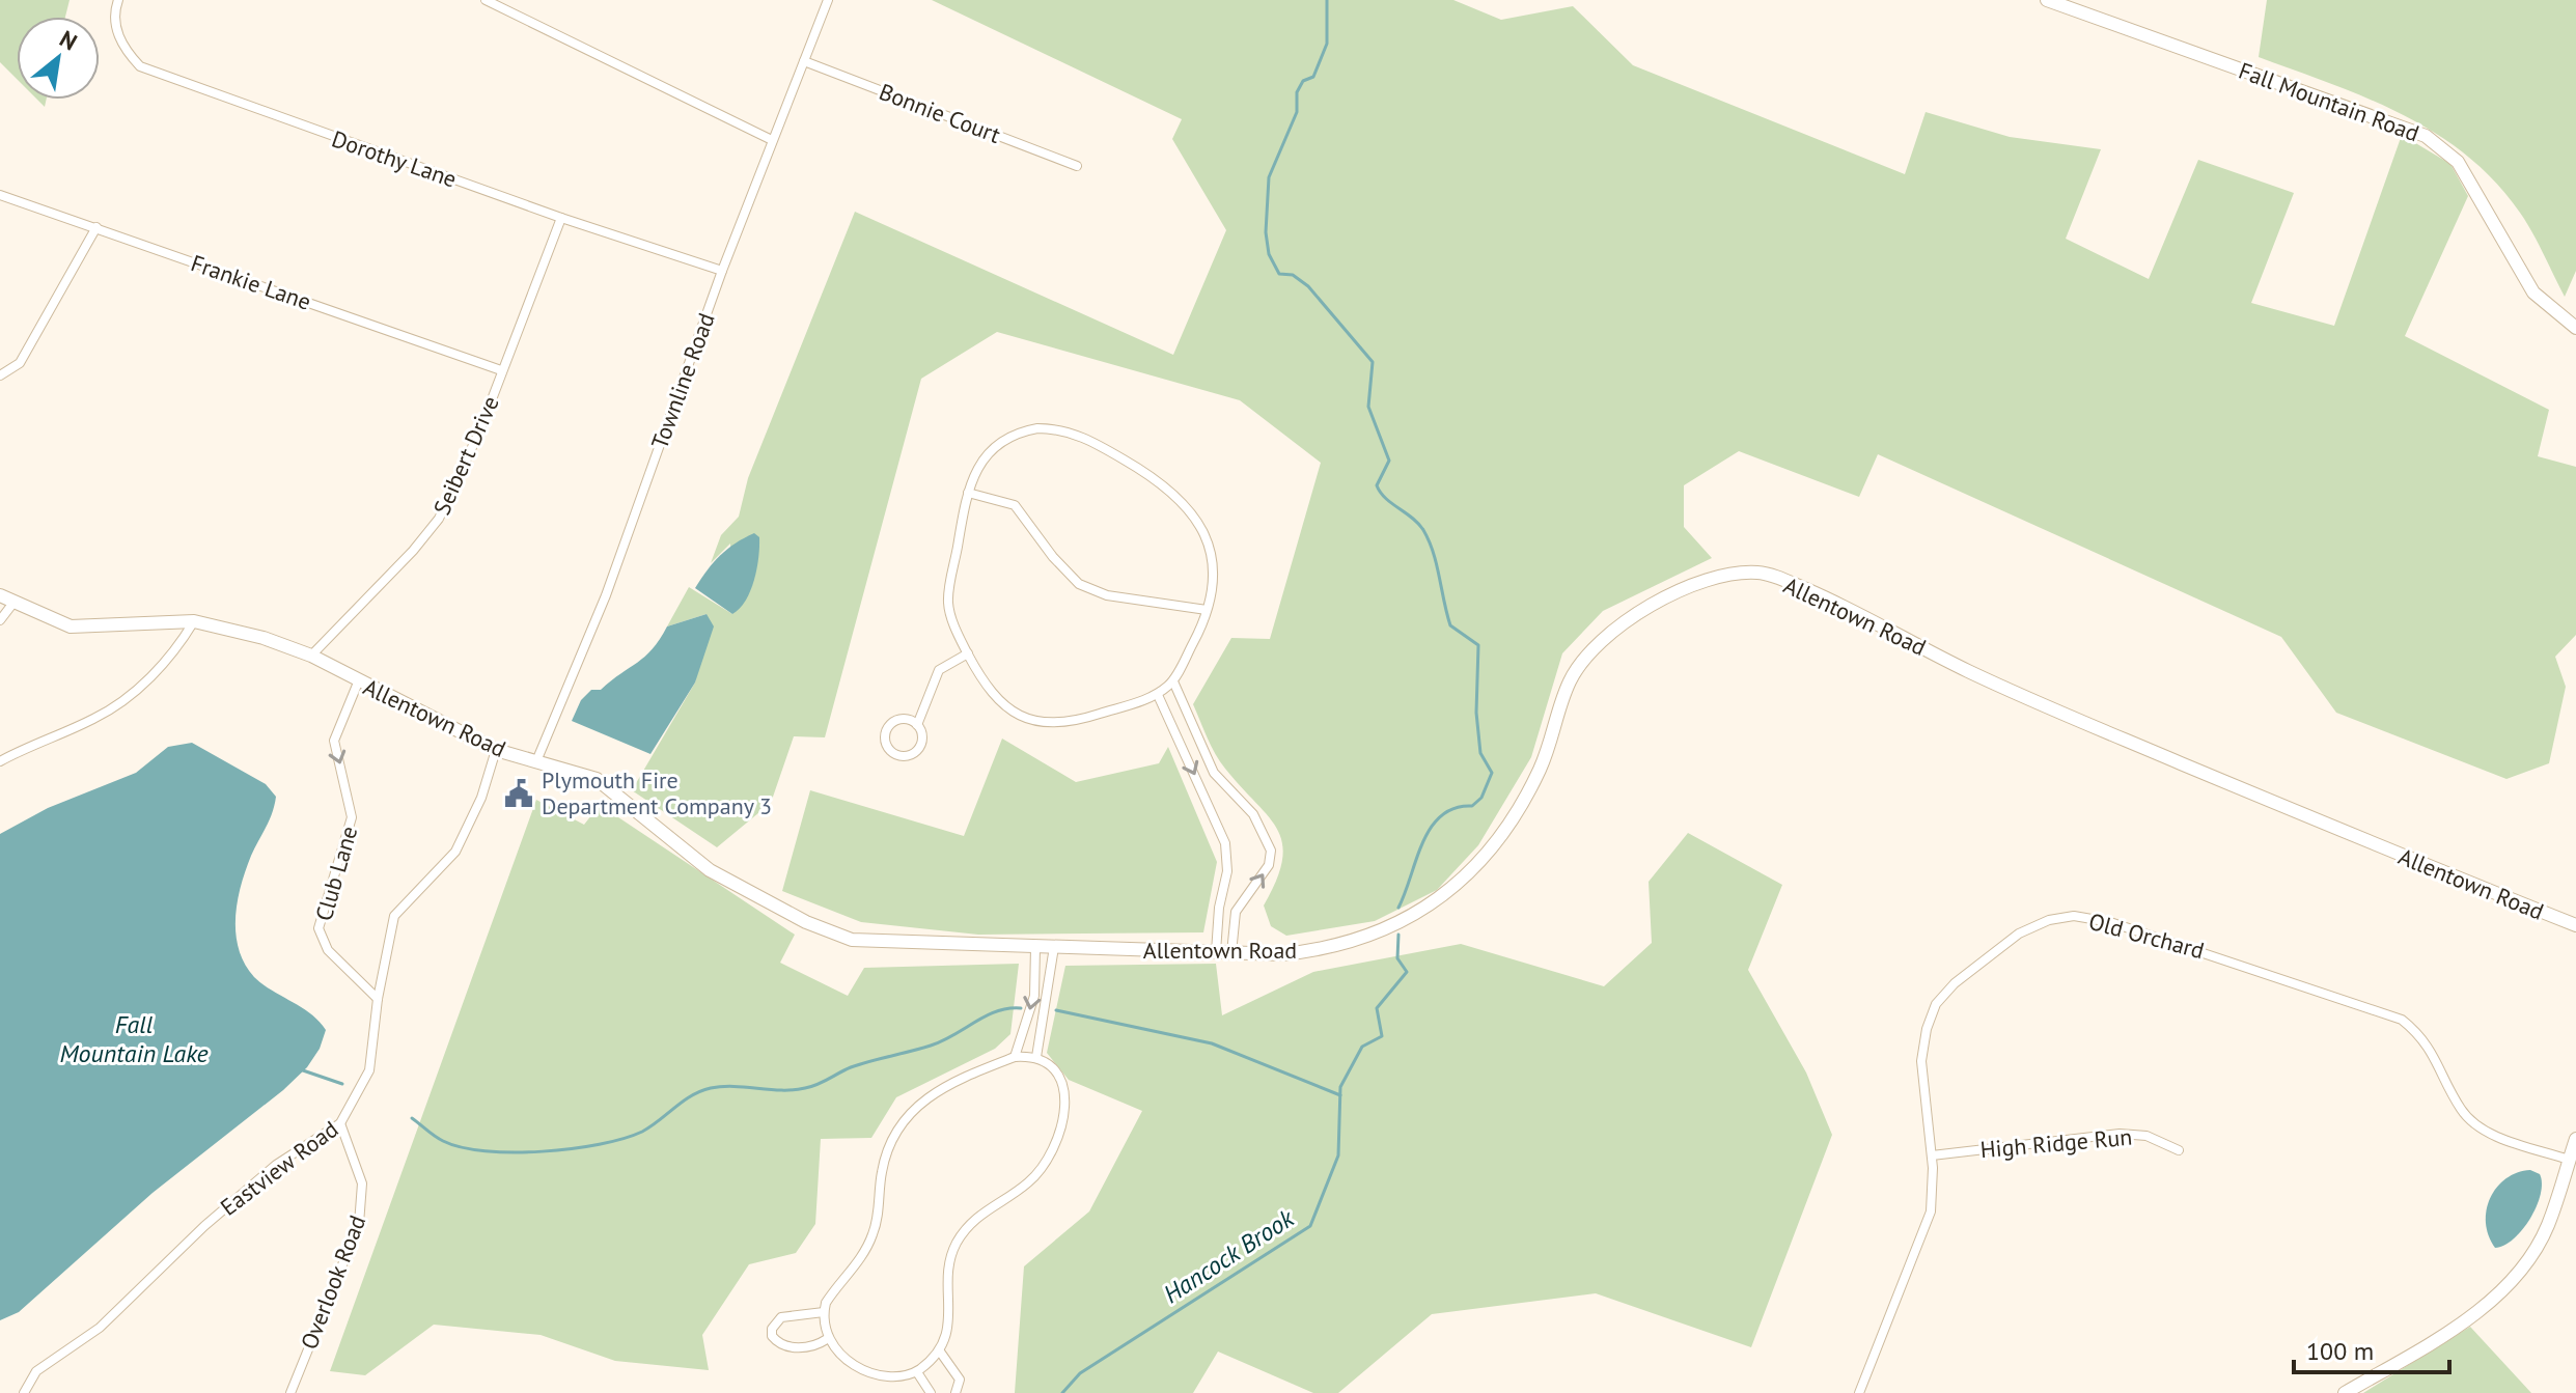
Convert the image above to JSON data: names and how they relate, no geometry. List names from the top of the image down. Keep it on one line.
{"streets":{"street":["Fall Mountain Road","Bonnie Court","Dorothy Lane","Frankie Lane","Townline Road","Seibert Drive","Allentown Road","Club Lane","Old Orchard","High Ridge Run","Eastview Road","Overlook Road"]},"crossings":[["Bonnie Court","Townline Road"],["Dorothy Lane","Townline Road"],["Dorothy Lane","Seibert Drive"],["Frankie Lane","Seibert Drive"],["Townline Road","Allentown Road"],["Seibert Drive","Allentown Road"],["Allentown Road","Club Lane"],["Allentown Road","Eastview Road"],["Club Lane","Eastview Road"],["Old Orchard","High Ridge Run"],["Eastview Road","Overlook Road"]],"one_way":["Club Lane"],"water":["Fall Mountain Lake","Hancock Brook"],"places":{"public building":["Plymouth Fire Department Company 3"]},"scale_bar":"100 m","north":"top right"}
